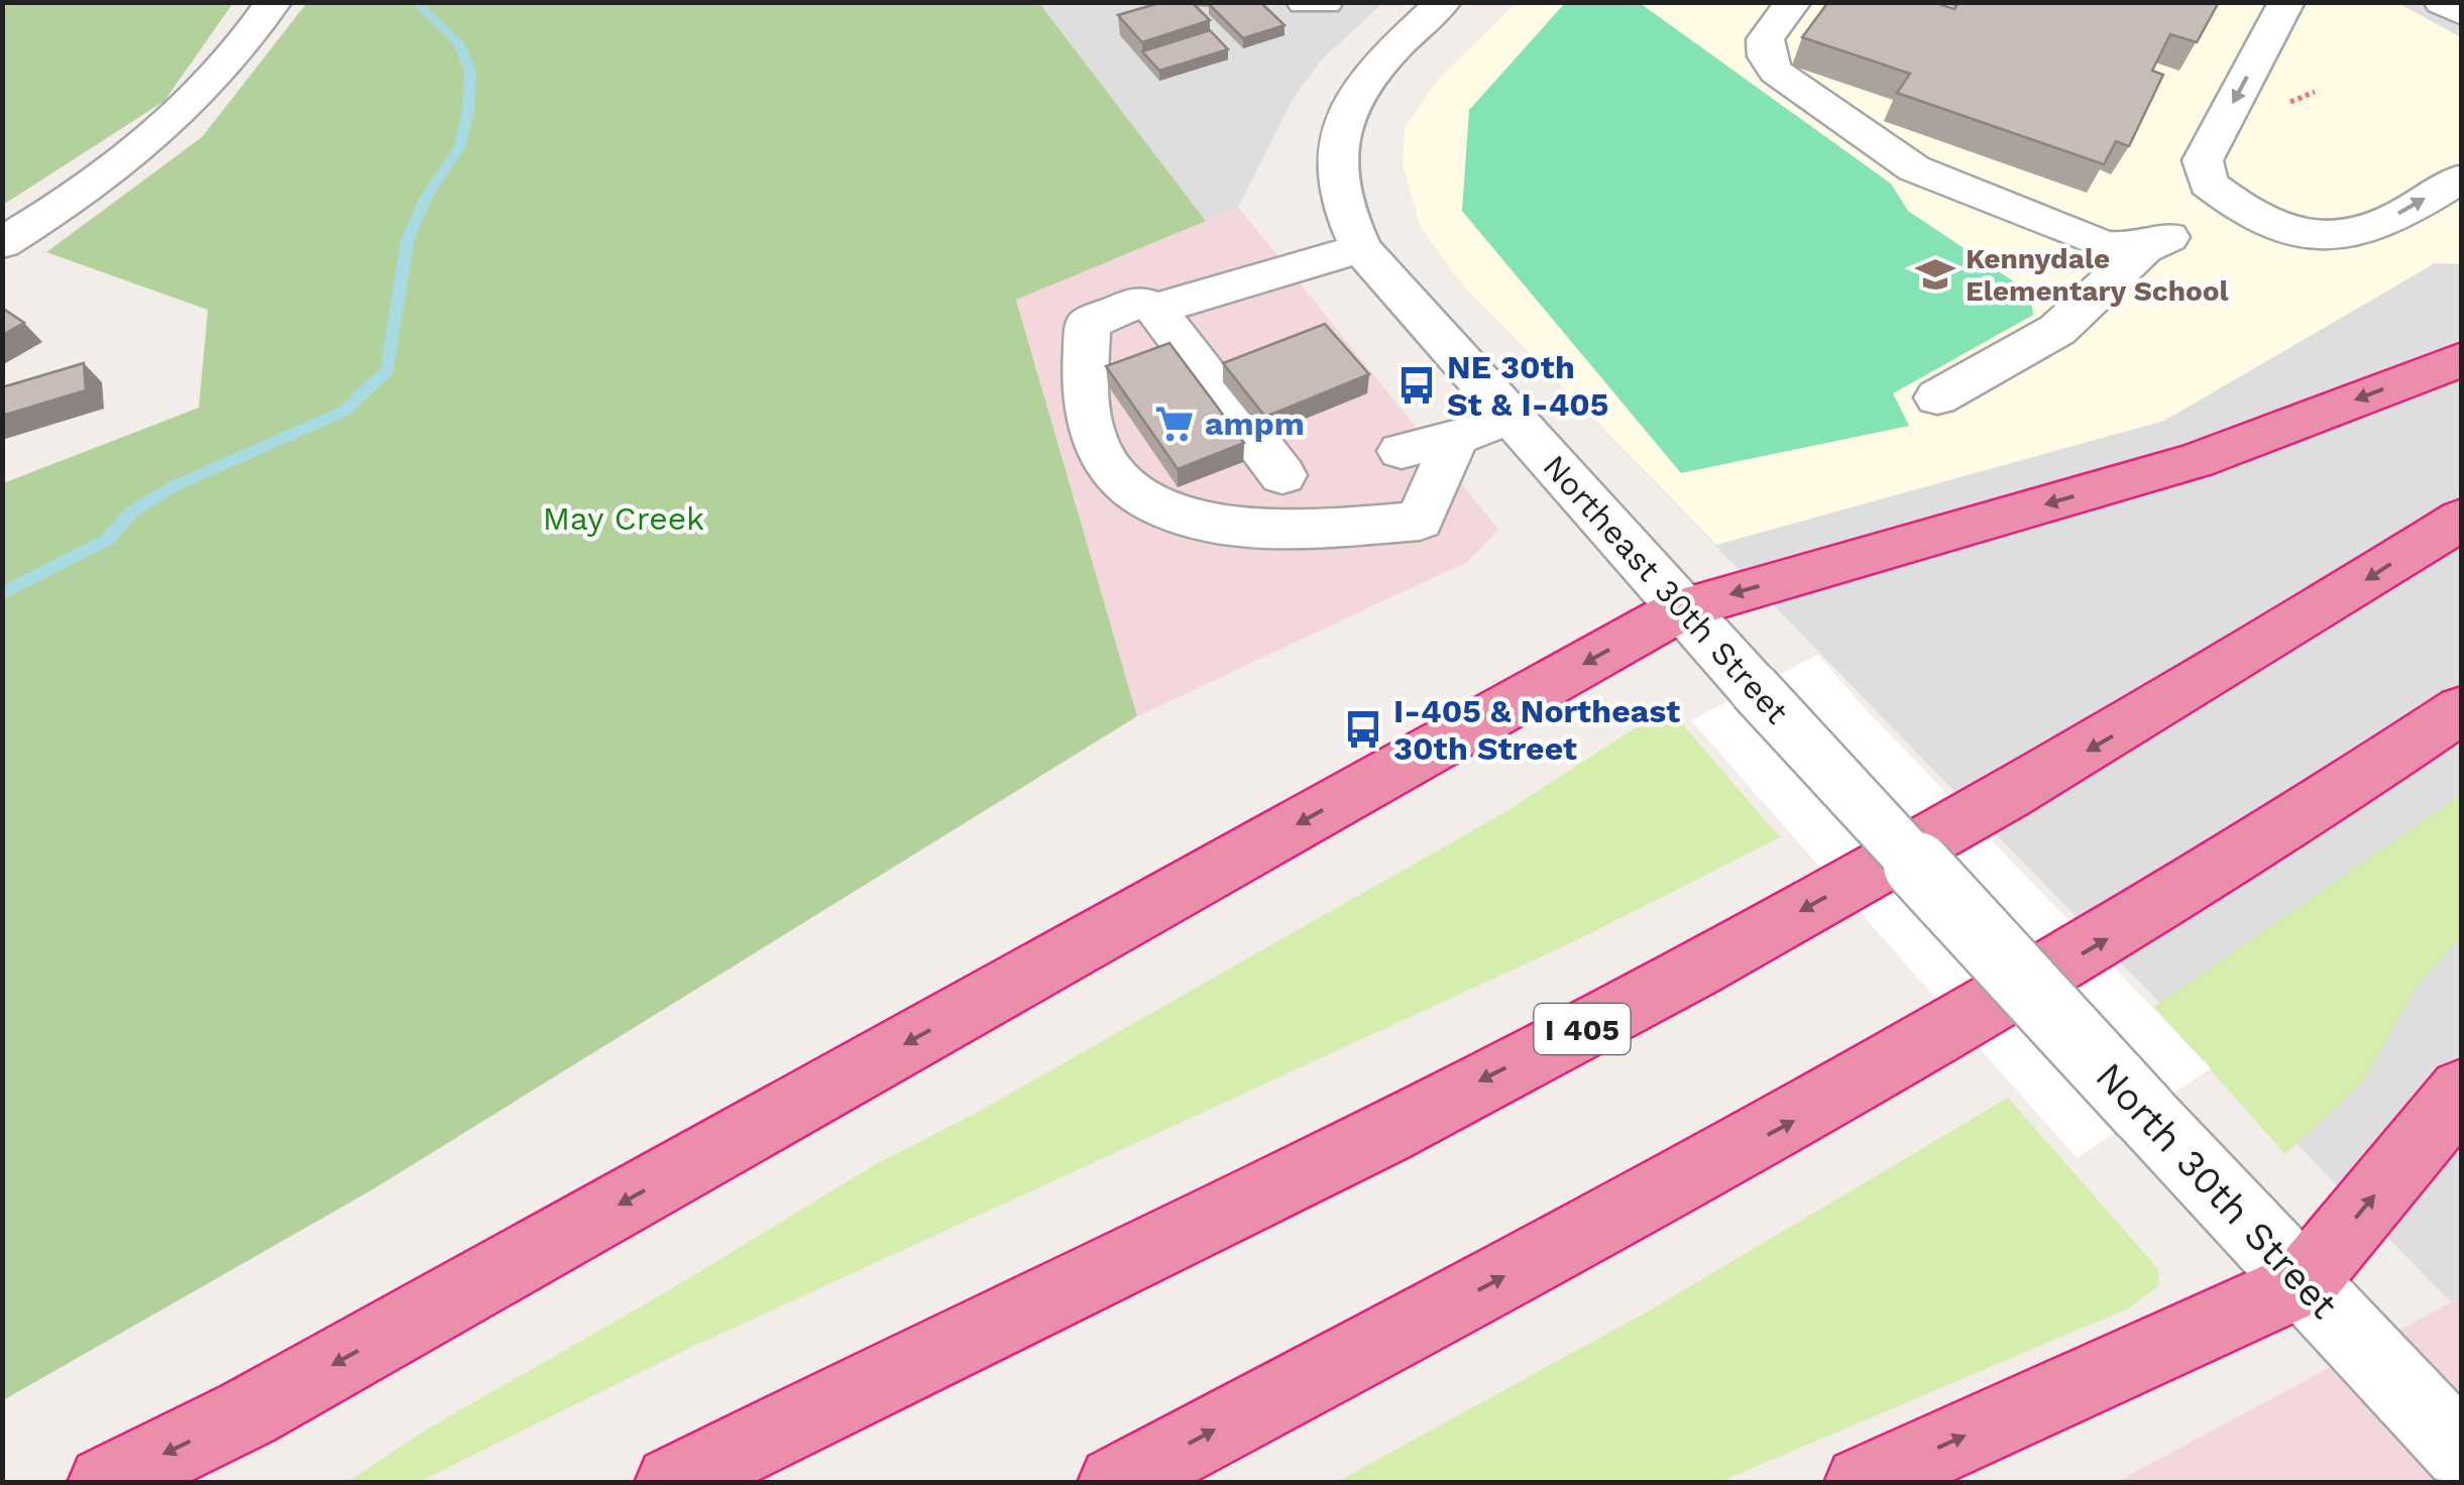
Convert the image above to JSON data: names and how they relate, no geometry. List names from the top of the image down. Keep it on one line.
{"streets":{"highway":["I 405"],"street":["Northeast 30th Street","North 30th Street"]},"crossings":[["Northeast 30th Street","North 30th Street"]],"parks":["May Creek"],"places":{"school or university":["Kennydale Elementary School"],"bus stop":["NE 30th St & I-405","I-405 & Northeast 30th Street"],"supermarket":["ampm"]}}
